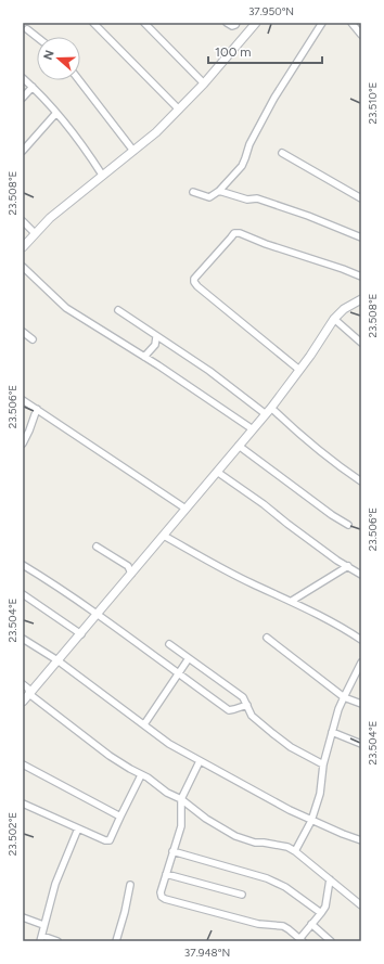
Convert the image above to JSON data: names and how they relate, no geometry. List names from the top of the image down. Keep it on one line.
{"scale_bar":"100 m","north":"left","coordinates":["37.950°N","23.510°E","23.508°E","23.506°E","23.504°E","23.502°E","37.948°N"]}
